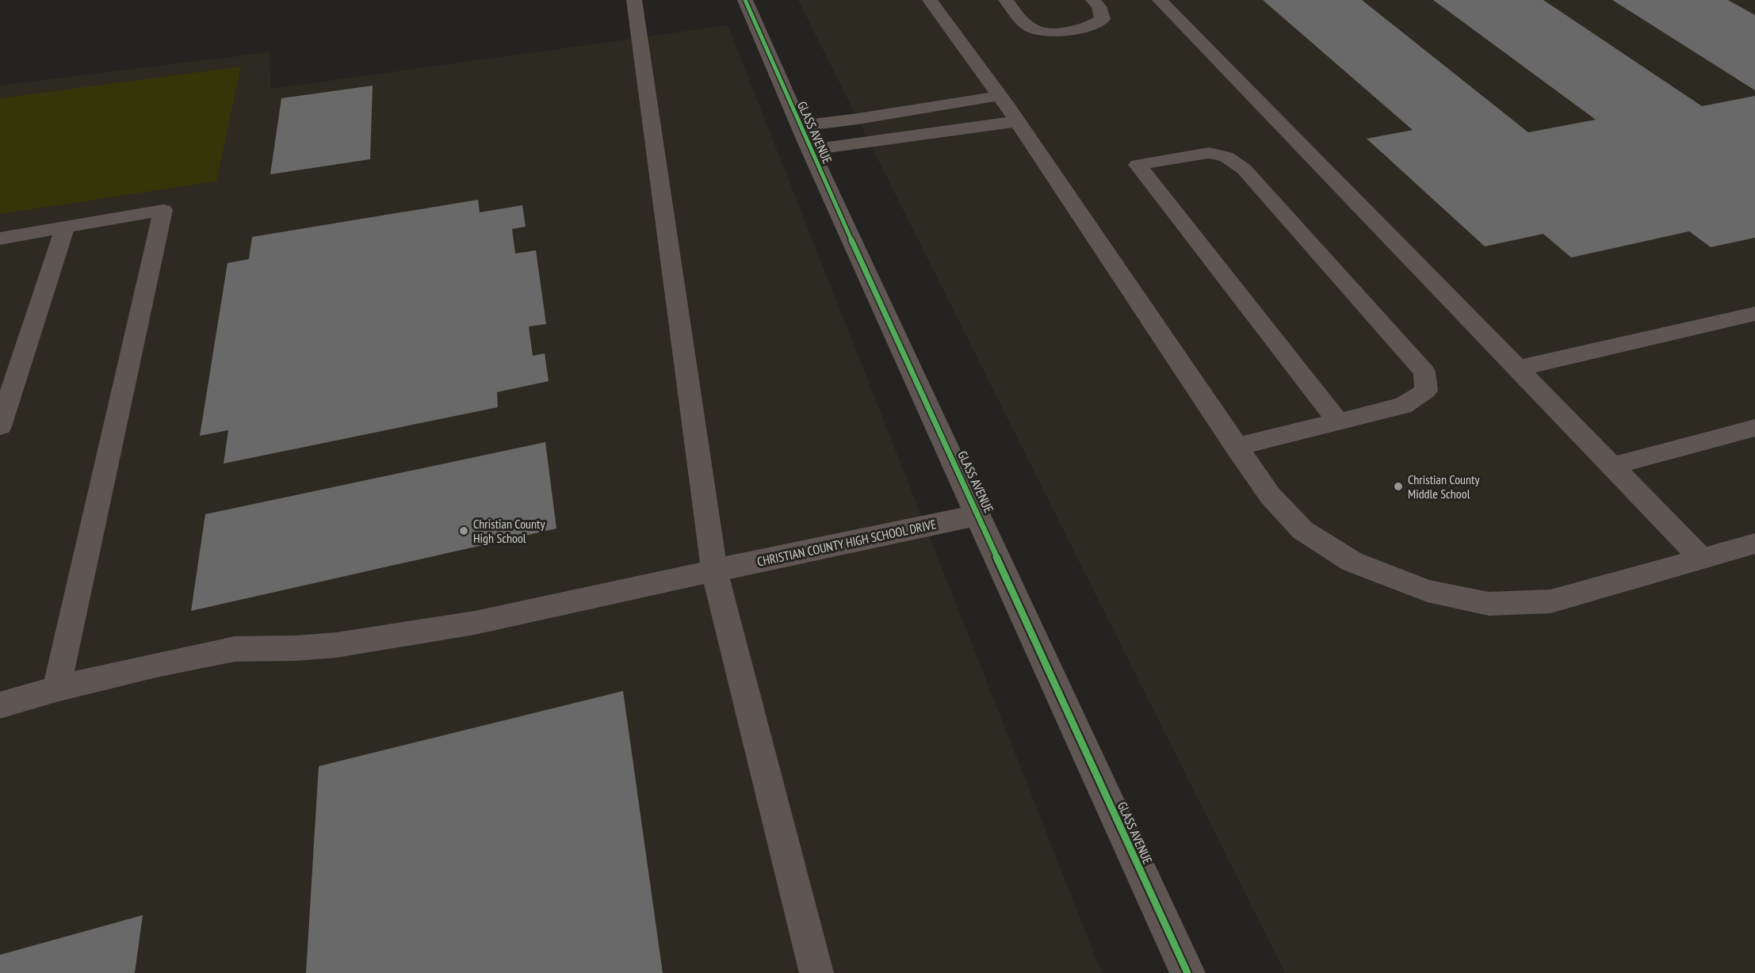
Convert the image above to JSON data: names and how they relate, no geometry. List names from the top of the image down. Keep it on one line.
{"streets":{"street":["GLASS AVENUE","CHRISTIAN COUNTY HIGH SCHOOL DRIVE"]},"crossings":[["GLASS AVENUE","CHRISTIAN COUNTY HIGH SCHOOL DRIVE"]],"places":["Christian County Middle School","Christian County High School"]}
